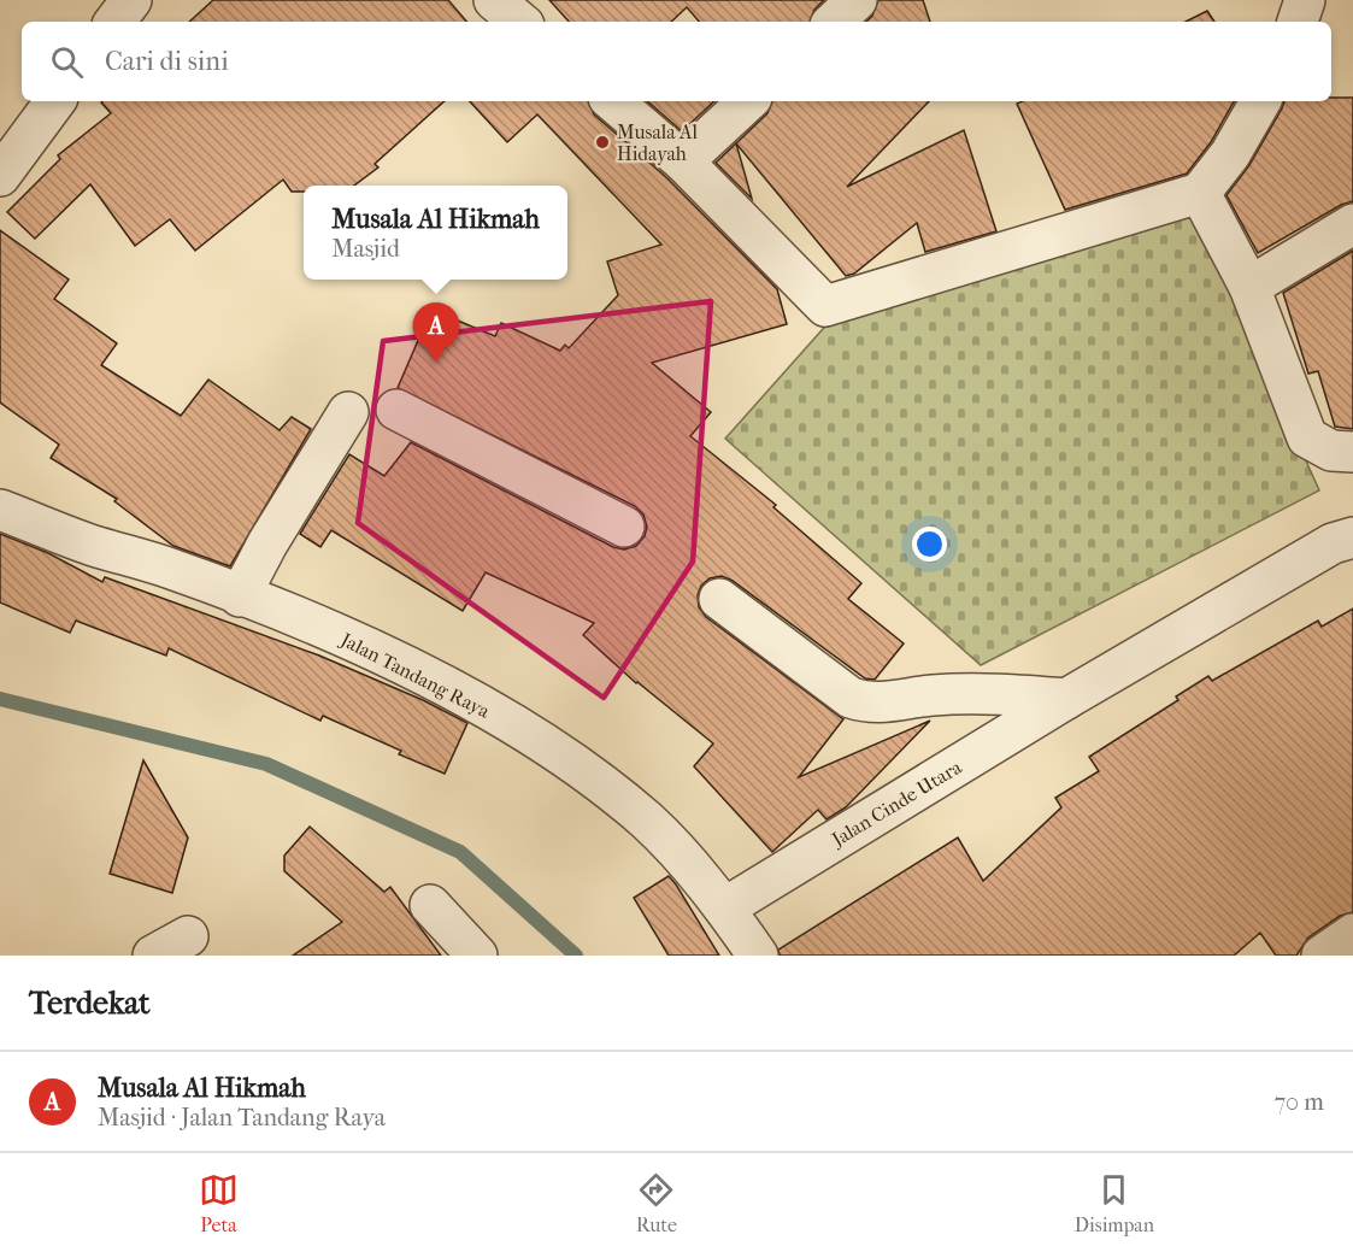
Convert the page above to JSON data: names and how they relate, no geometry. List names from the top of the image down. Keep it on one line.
{"streets":{"street":["Jalan Tandang Raya","Jalan Cinde Utara"]},"crossings":[["Jalan Tandang Raya","Jalan Cinde Utara"]],"places":["Musala Al Hidayah"],"page":{"search":"Cari di sini","popup":["Musala Al Hikmah","Masjid"],"pins":"A","heading":"Terdekat","list":[{"mark":"A","name":"Musala Al Hikmah","note":"Masjid · Jalan Tandang Raya","value":"70 m"}],"nav":["Peta","Rute","Disimpan"]}}
